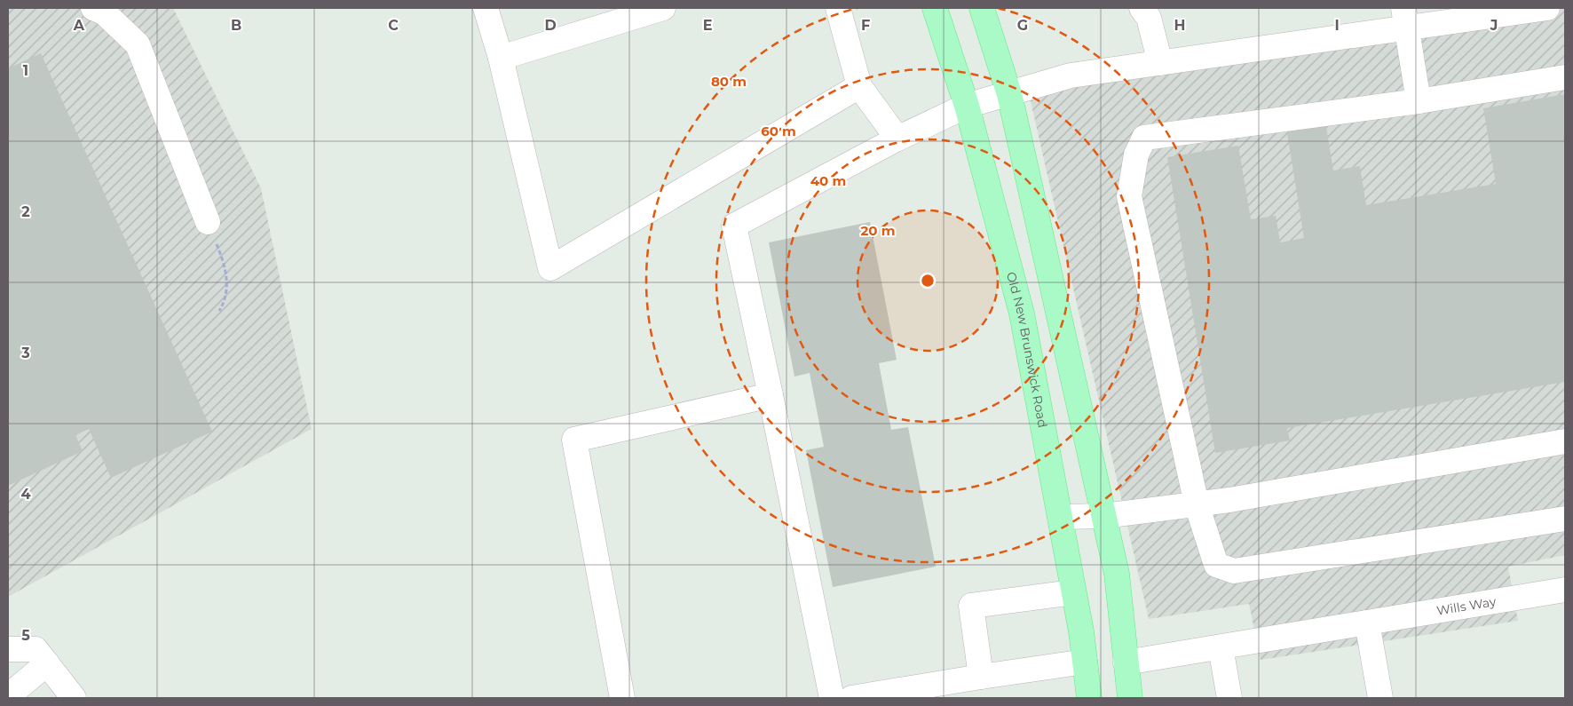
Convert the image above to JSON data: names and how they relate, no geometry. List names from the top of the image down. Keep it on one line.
{"streets":{"main road":["Old New Brunswick Road"],"street":["Wills Way"]},"grid":{"columns":["A","B","C","D","E","F","G","H","I","J"],"rows":["1","2","3","4","5"]},"rings":["80 m","60 m","40 m","20 m"]}
